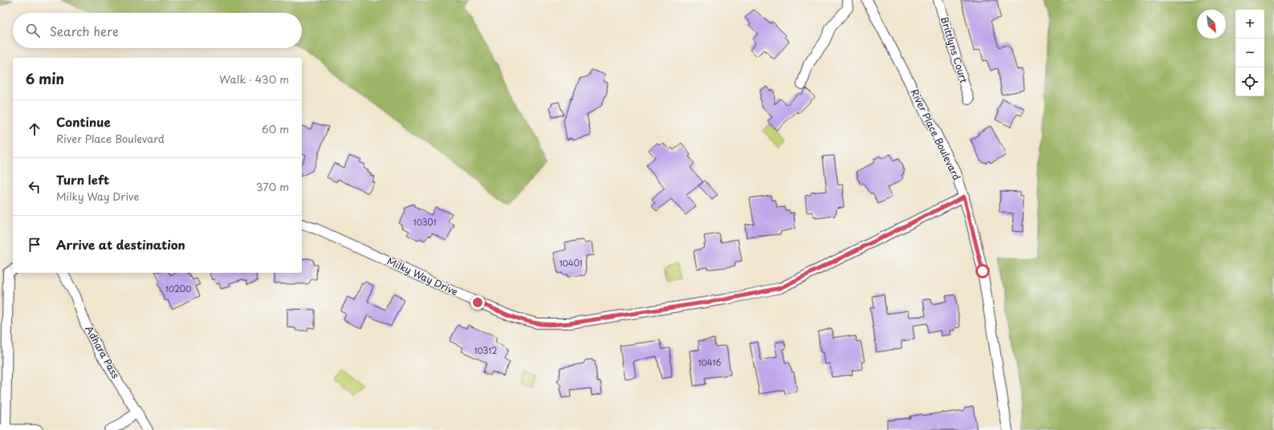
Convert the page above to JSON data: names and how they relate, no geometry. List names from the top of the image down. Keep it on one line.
{"streets":{"street":["Brittlyns Court","River Place Boulevard","Milky Way Drive","Adhara Pass"]},"crossings":[["River Place Boulevard","Milky Way Drive"]],"house_numbers":["10301","10401","10200","10312","10416"],"north":"bottom right","page":{"map_buttons":["+","−"],"search":"Search here","heading":["6 min","Walk · 430 m"],"list":[["Continue","River Place Boulevard","60 m"],["Turn left","Milky Way Drive","370 m"],"Arrive at destination"]}}
